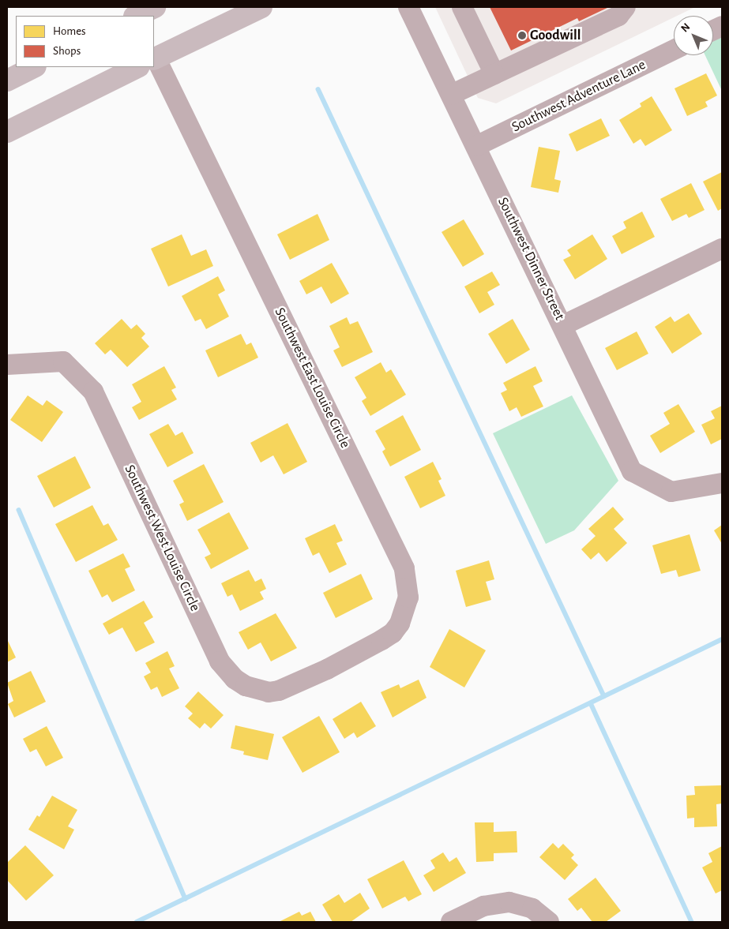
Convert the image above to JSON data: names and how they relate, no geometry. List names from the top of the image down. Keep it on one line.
{"streets":{"street":["Southwest Adventure Lane","Southwest Dinner Street","Southwest East Louise Circle","Southwest West Louise Circle"]},"crossings":[["Southwest Adventure Lane","Southwest Dinner Street"],["Southwest East Louise Circle","Southwest West Louise Circle"]],"places":["Goodwill"],"legend":["Homes","Shops"],"north":"top left"}
